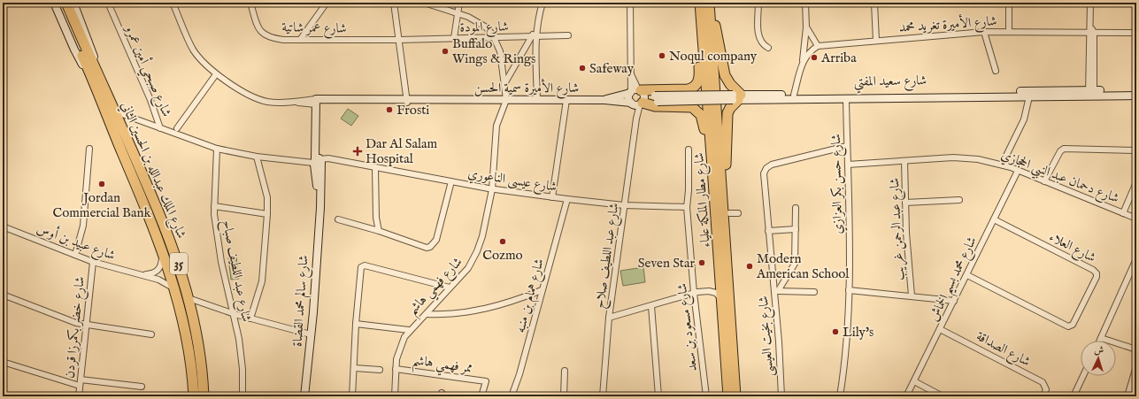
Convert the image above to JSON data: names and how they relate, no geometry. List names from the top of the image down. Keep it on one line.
{"streets":{"highway":["شارع الملك عبدالله بن الحسين الثاني","شارع مطار الملكة علياء","35"],"street":["شارع الأميرة تغريد محمد","شارع المودة","شارع عمر شاتية","شارع صبحي أمين عمرو","شارع سعيد المفتي","شارع الأميرة سمية الحسن","شارع دحمان عبد النبي الحجازي","شارع عيسى الناعوري","شارع حسن بكر العزازي","شارع عبد الرحمن غريب","شارع عبيد بن أوس","شارع العلاء","شارع عبد اللطيف صلاح","شارع عبد اللطيف صباح","شارع محمد بسيم الخماش","شارع فهمي هاشم","شارع همام بن منبه","شارع سالم محمد القضاة","شارع خضر بكمرزا قردن","شارع مسعود بن سعد","شارع بخيت العيسى","شارع الصداقة","ممر فهمي هاشم"]},"crossings":[["شارع المودة","شارع عمر شاتية"],["شارع صبحي أمين عمرو","شارع الملك عبدالله بن الحسين الثاني"],["شارع صبحي أمين عمرو","شارع عيسى الناعوري"],["شارع صبحي أمين عمرو","شارع عبد اللطيف صباح"],["شارع صبحي أمين عمرو","شارع سالم محمد القضاة"],["شارع سعيد المفتي","شارع الأميرة سمية الحسن"],["شارع سعيد المفتي","شارع حسن بكر العزازي"],["شارع سعيد المفتي","شارع عبد اللطيف صلاح"],["شارع الأميرة سمية الحسن","شارع عبد اللطيف صلاح"],["شارع الأميرة سمية الحسن","شارع فهمي هاشم"],["شارع الأميرة سمية الحسن","شارع سالم محمد القضاة"],["شارع الملك عبدالله بن الحسين الثاني","شارع عبيد بن أوس"],["شارع دحمان عبد النبي الحجازي","شارع حسن بكر العزازي"],["شارع دحمان عبد النبي الحجازي","شارع عبد الرحمن غريب"],["شارع دحمان عبد النبي الحجازي","شارع محمد بسيم الخماش"],["شارع عيسى الناعوري","شارع عبد اللطيف صلاح"],["شارع عيسى الناعوري","شارع فهمي هاشم"],["شارع عيسى الناعوري","شارع همام بن منبه"],["شارع عيسى الناعوري","شارع سالم محمد القضاة"],["شارع عيسى الناعوري","شارع مسعود بن سعد"],["شارع حسن بكر العزازي","شارع بخيت العيسى"],["شارع عبيد بن أوس","شارع خضر بكمرزا قردن"],["شارع العلاء","شارع محمد بسيم الخماش"],["شارع محمد بسيم الخماش","شارع الصداقة"],["شارع فهمي هاشم","ممر فهمي هاشم"]],"places":{"other":["Buffalo Wings & Rings","Noqul company","Arriba","Safeway","Frosti","Jordan Commercial Bank","Cozmo","Seven Star","Modern American School","Lily's"],"health":["Dar Al Salam Hospital"]},"north":"top"}
